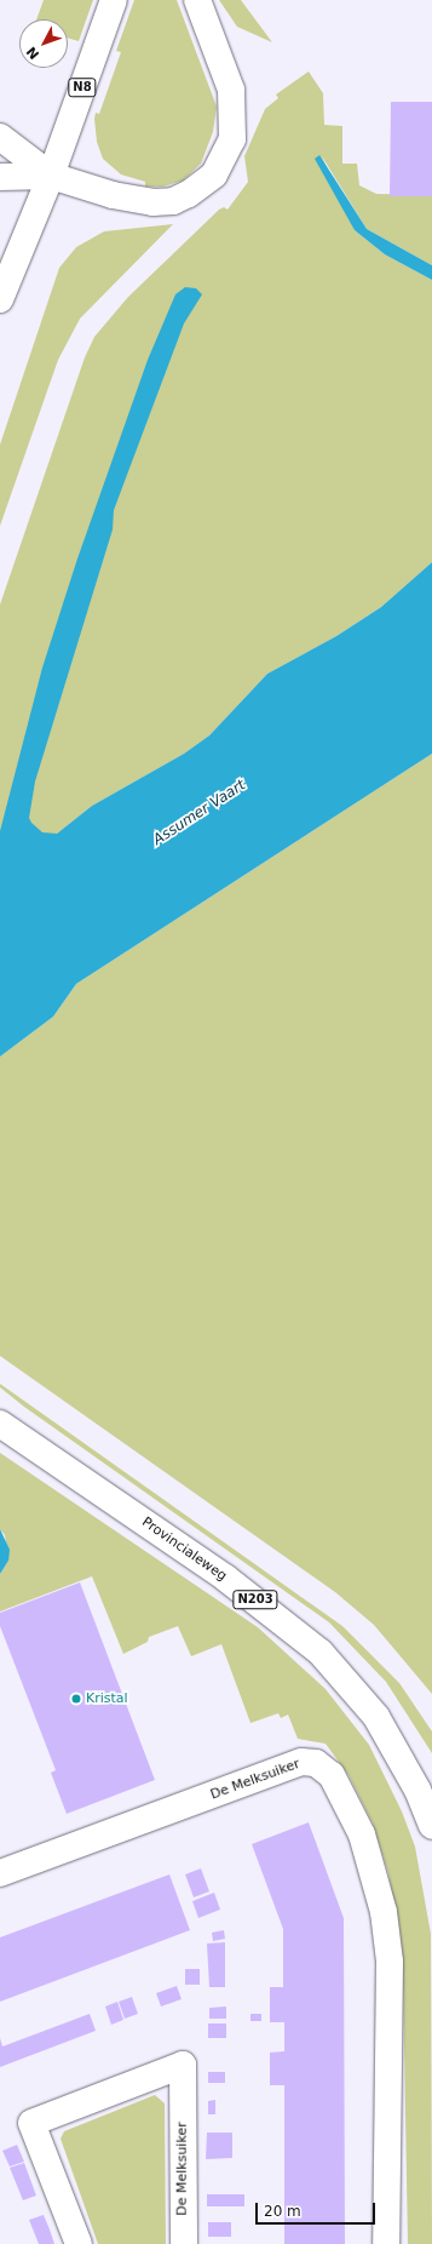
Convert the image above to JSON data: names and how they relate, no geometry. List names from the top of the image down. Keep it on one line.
{"streets":{"street":["N8","Provincialeweg","N203","De Melksuiker"]},"water":["Assumer Vaart"],"places":["Kristal"],"scale_bar":"20 m","north":"bottom left"}
